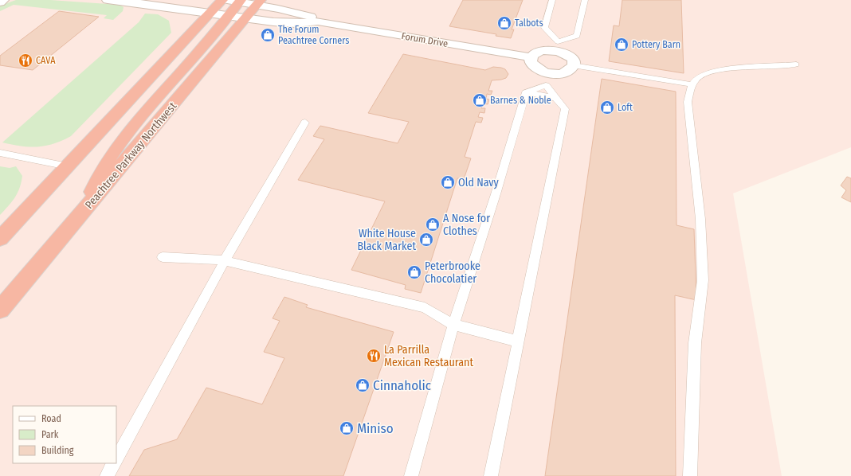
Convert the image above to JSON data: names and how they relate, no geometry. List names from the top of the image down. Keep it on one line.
{"streets":{"highway":["Peachtree Parkway Northwest"],"street":["Forum Drive"]},"crossings":[["Forum Drive","Peachtree Parkway Northwest"]],"places":{"shop":["Talbots","The Forum Peachtree Corners","Pottery Barn","Barnes & Noble","Loft","Old Navy","A Nose for Clothes","White House Black Market","Peterbrooke Chocolatier","Cinnaholic","Miniso"],"restaurant":["CAVA","La Parrilla Mexican Restaurant"]},"legend":["Road","Park","Building"]}
